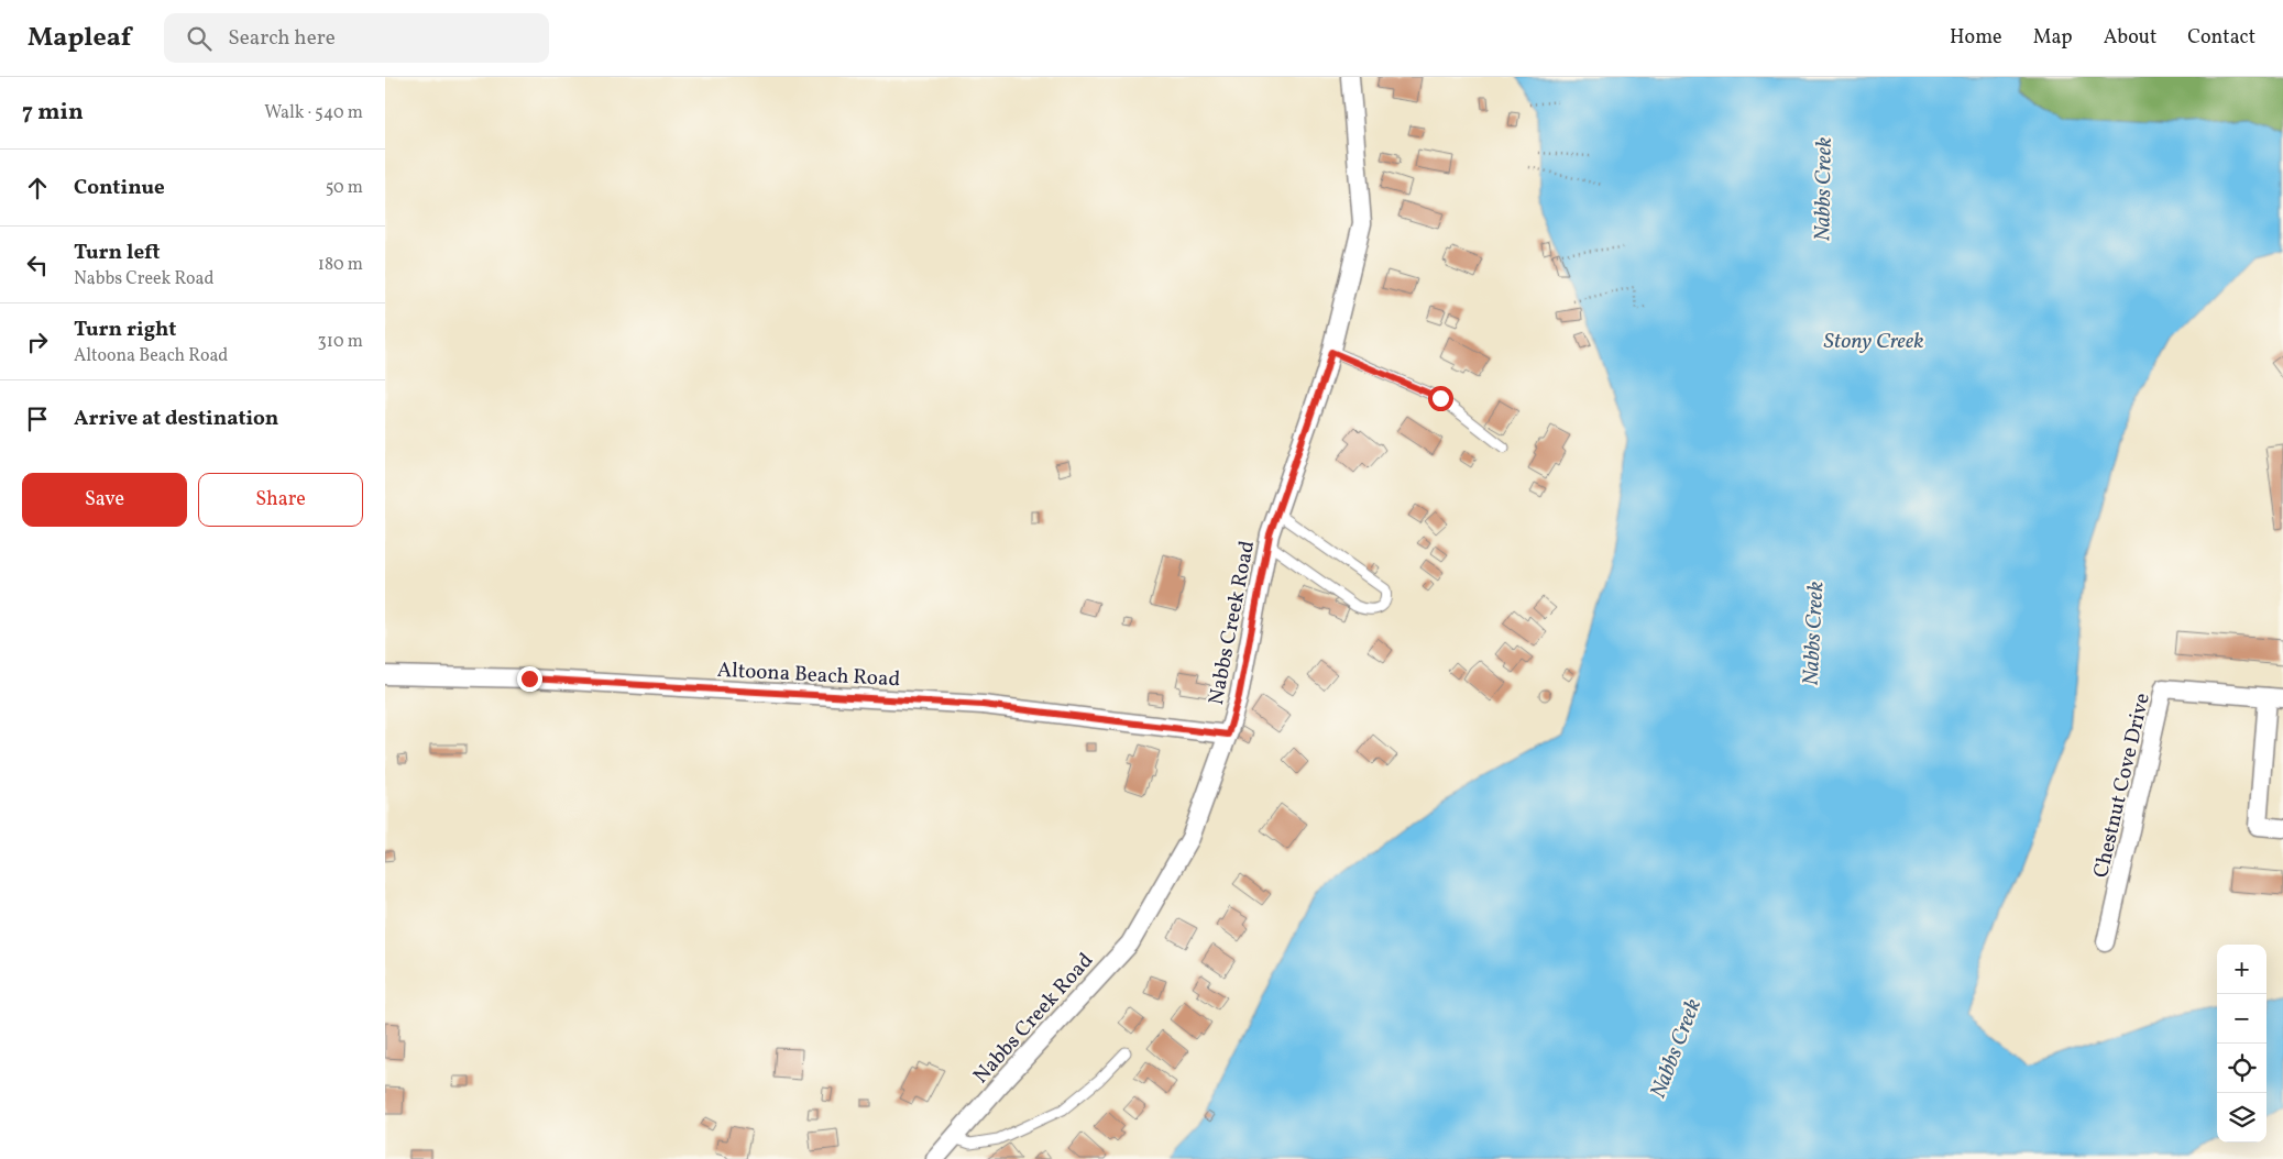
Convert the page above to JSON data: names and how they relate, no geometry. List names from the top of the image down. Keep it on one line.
{"streets":{"street":["Nabbs Creek Road","Altoona Beach Road","Chestnut Cove Drive"]},"crossings":[["Nabbs Creek Road","Altoona Beach Road"]],"water":["Nabbs Creek","Stony Creek"],"page":{"header":"Mapleaf","search":"Search here","nav":["Home","Map","About","Contact"],"heading":["7 min","Walk · 540 m"],"list":[["Continue","50 m"],["Turn left","Nabbs Creek Road","180 m"],["Turn right","Altoona Beach Road","310 m"],"Arrive at destination"],"buttons":["Save","Share"],"map_buttons":["+","−"]}}
